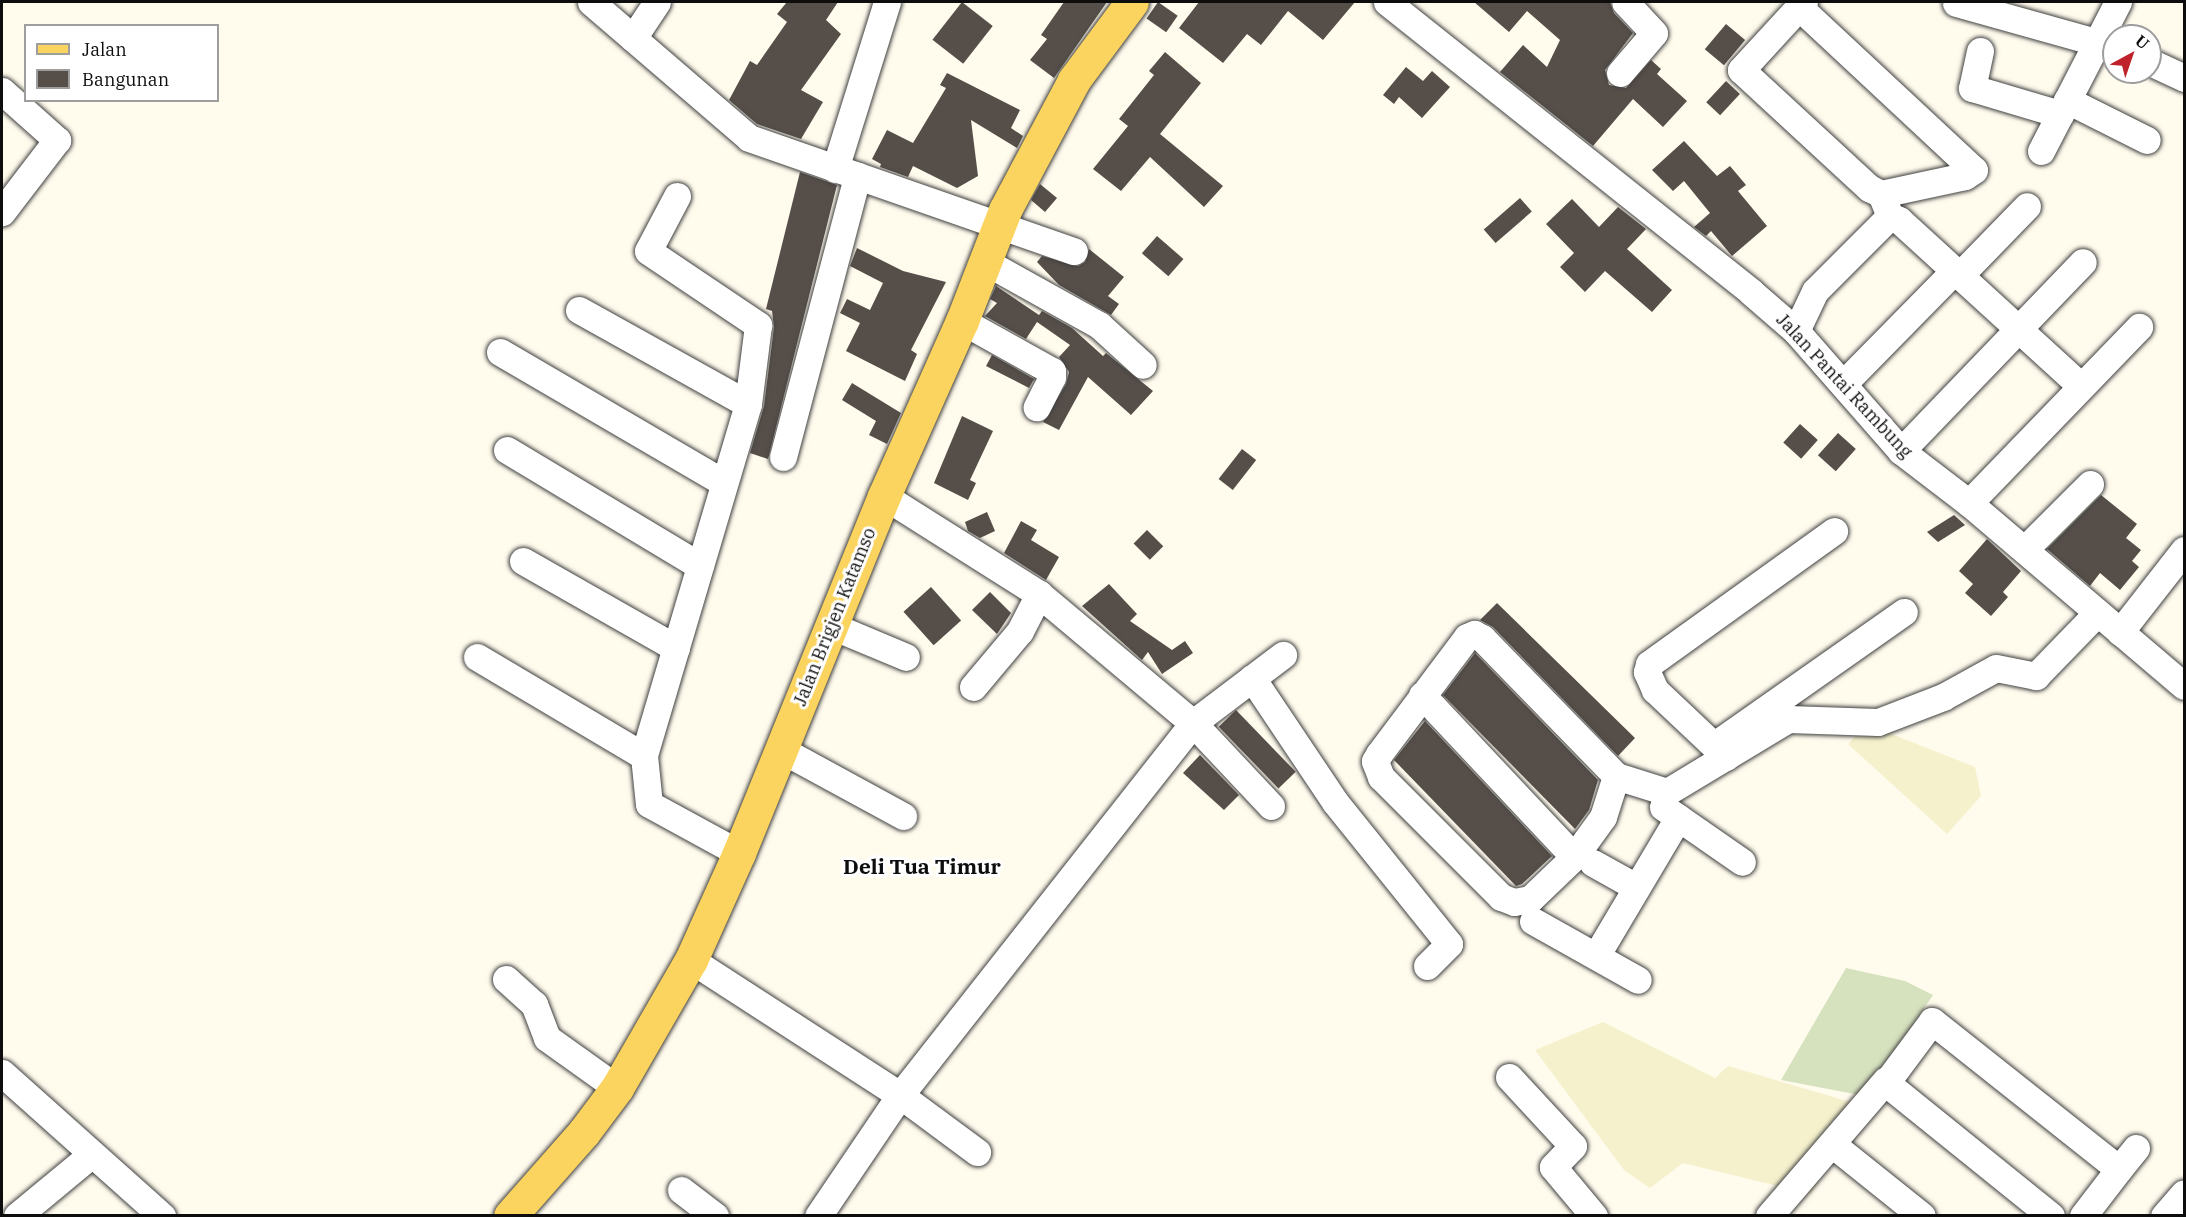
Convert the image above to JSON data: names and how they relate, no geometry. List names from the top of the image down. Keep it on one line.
{"streets":{"main road":["Jalan Brigjen Katamso"],"street":["Jalan Pantai Rambung"]},"districts":["Deli Tua Timur"],"legend":["Jalan","Bangunan"],"north":"top right"}
